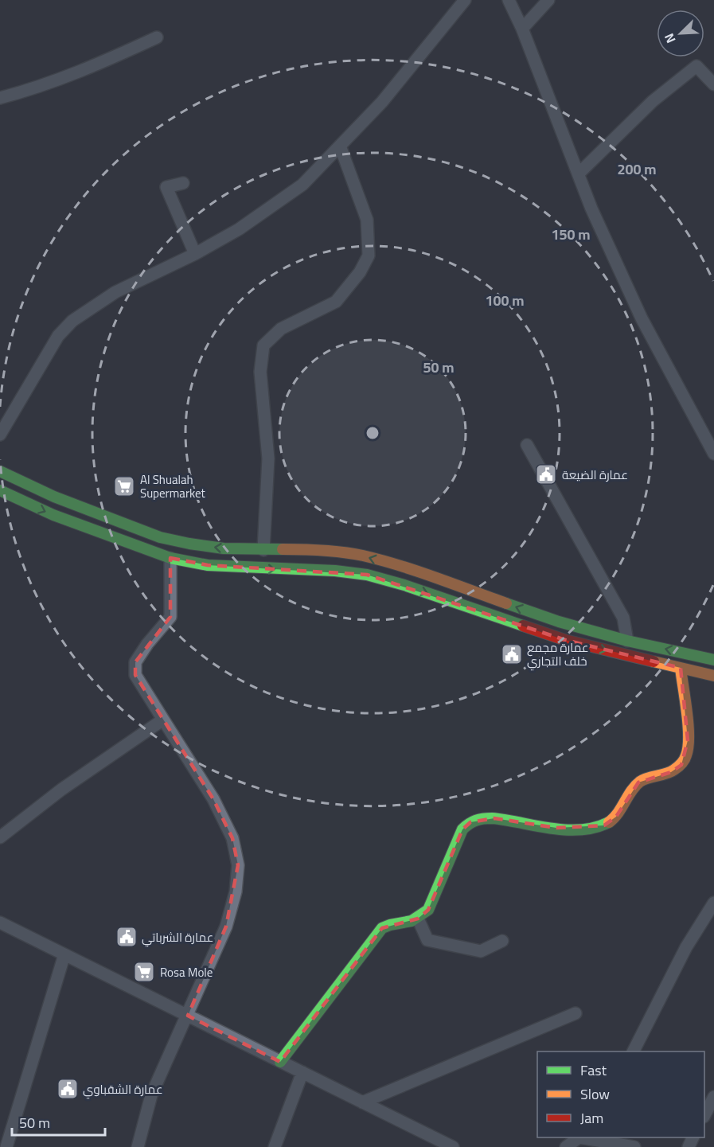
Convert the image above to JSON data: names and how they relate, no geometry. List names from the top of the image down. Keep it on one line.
{"places":{"public building":["عمارة الضيعة","عمارة مجمع خلف التجاري","عمارة الشرباتي","عمارة الشقباوي"],"supermarket":["Al Shualah Supermarket","Rosa Mole"]},"legend":["Fast","Slow","Jam"],"scale_bar":"50 m","north":"bottom left","rings":["200 m","150 m","100 m","50 m"]}
